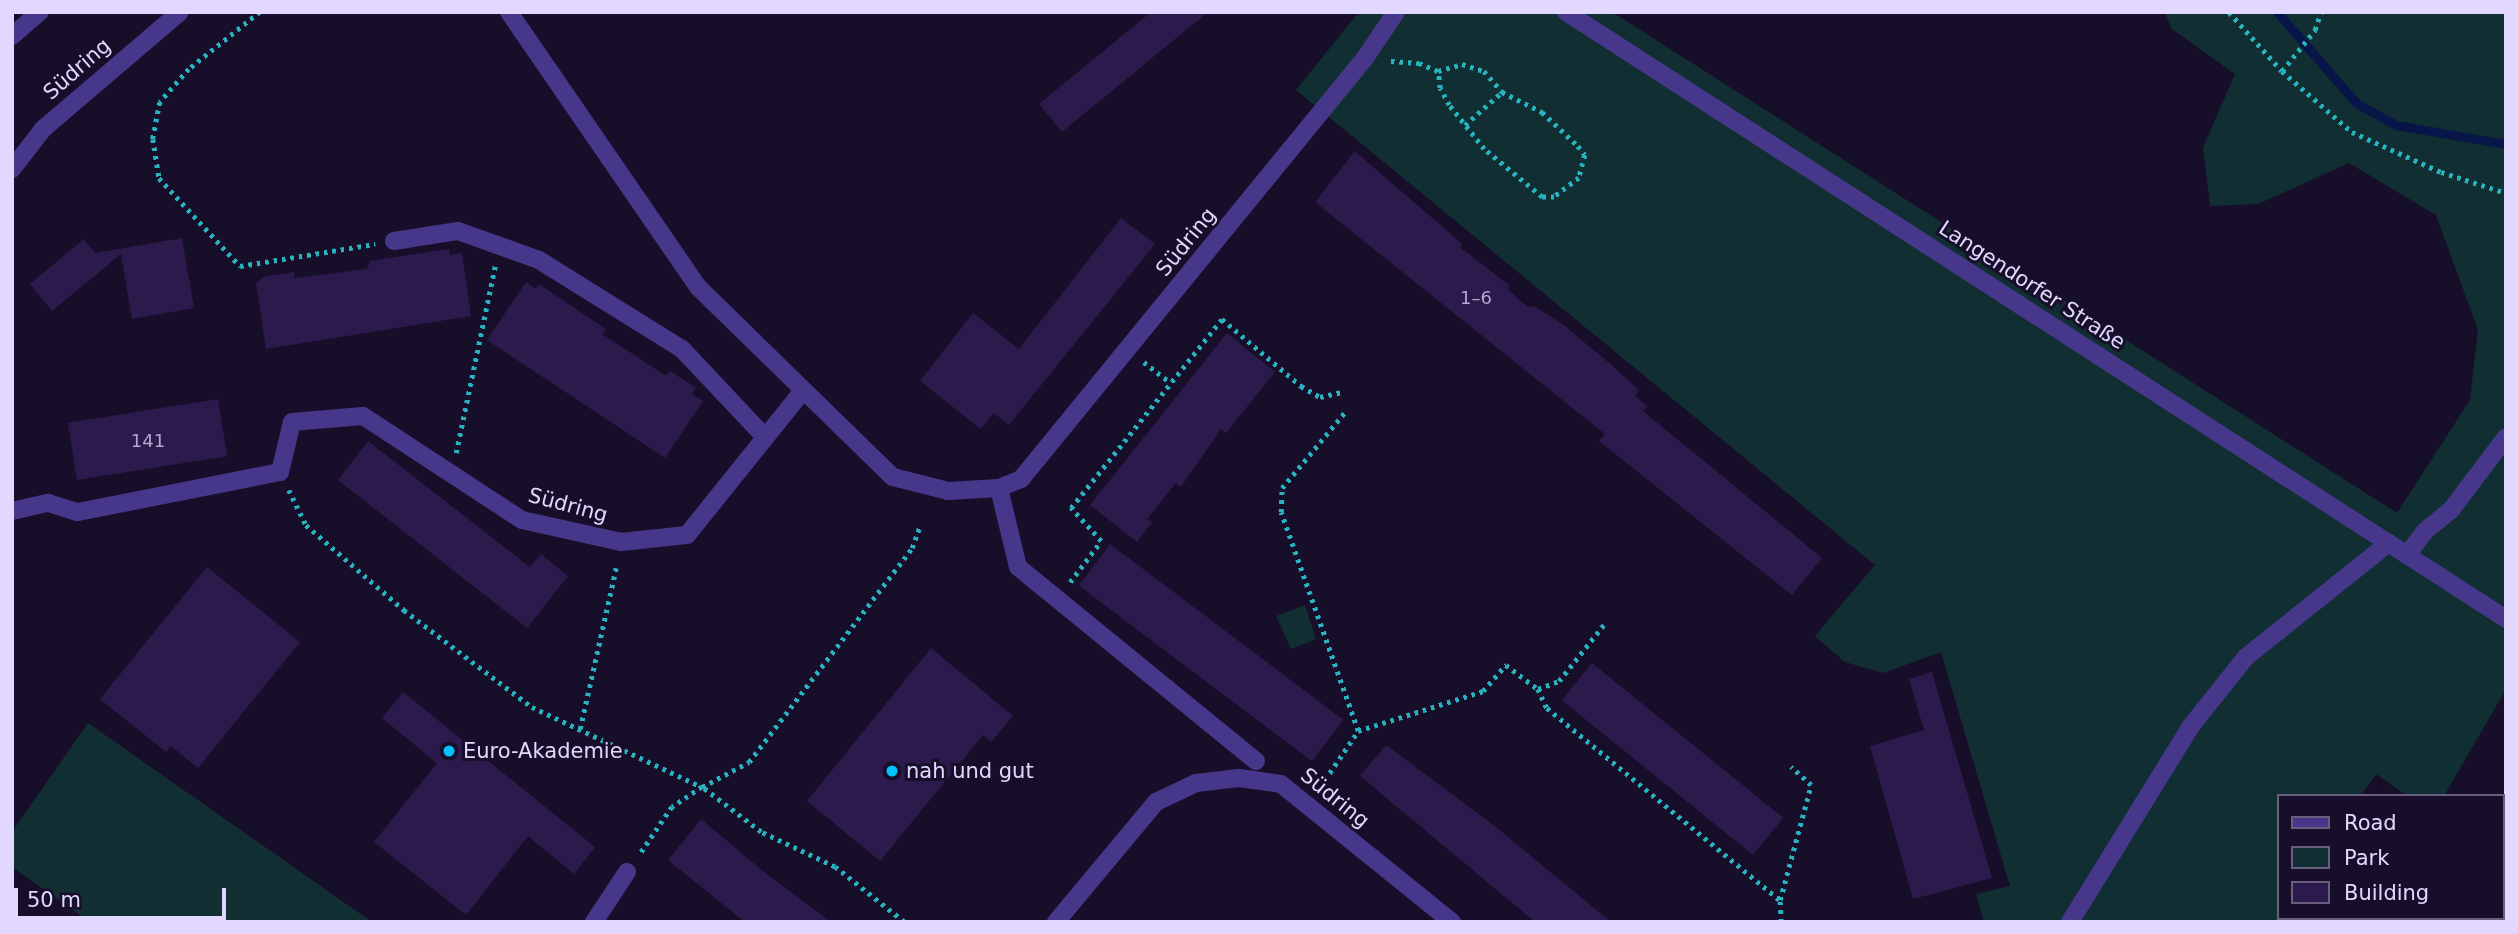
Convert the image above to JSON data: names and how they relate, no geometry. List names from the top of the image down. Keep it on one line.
{"streets":{"street":["Südring","Langendorfer Straße"]},"places":["Euro-Akademie","nah und gut"],"house_numbers":["1–6","141"],"legend":["Road","Park","Building"],"scale_bar":"50 m"}
